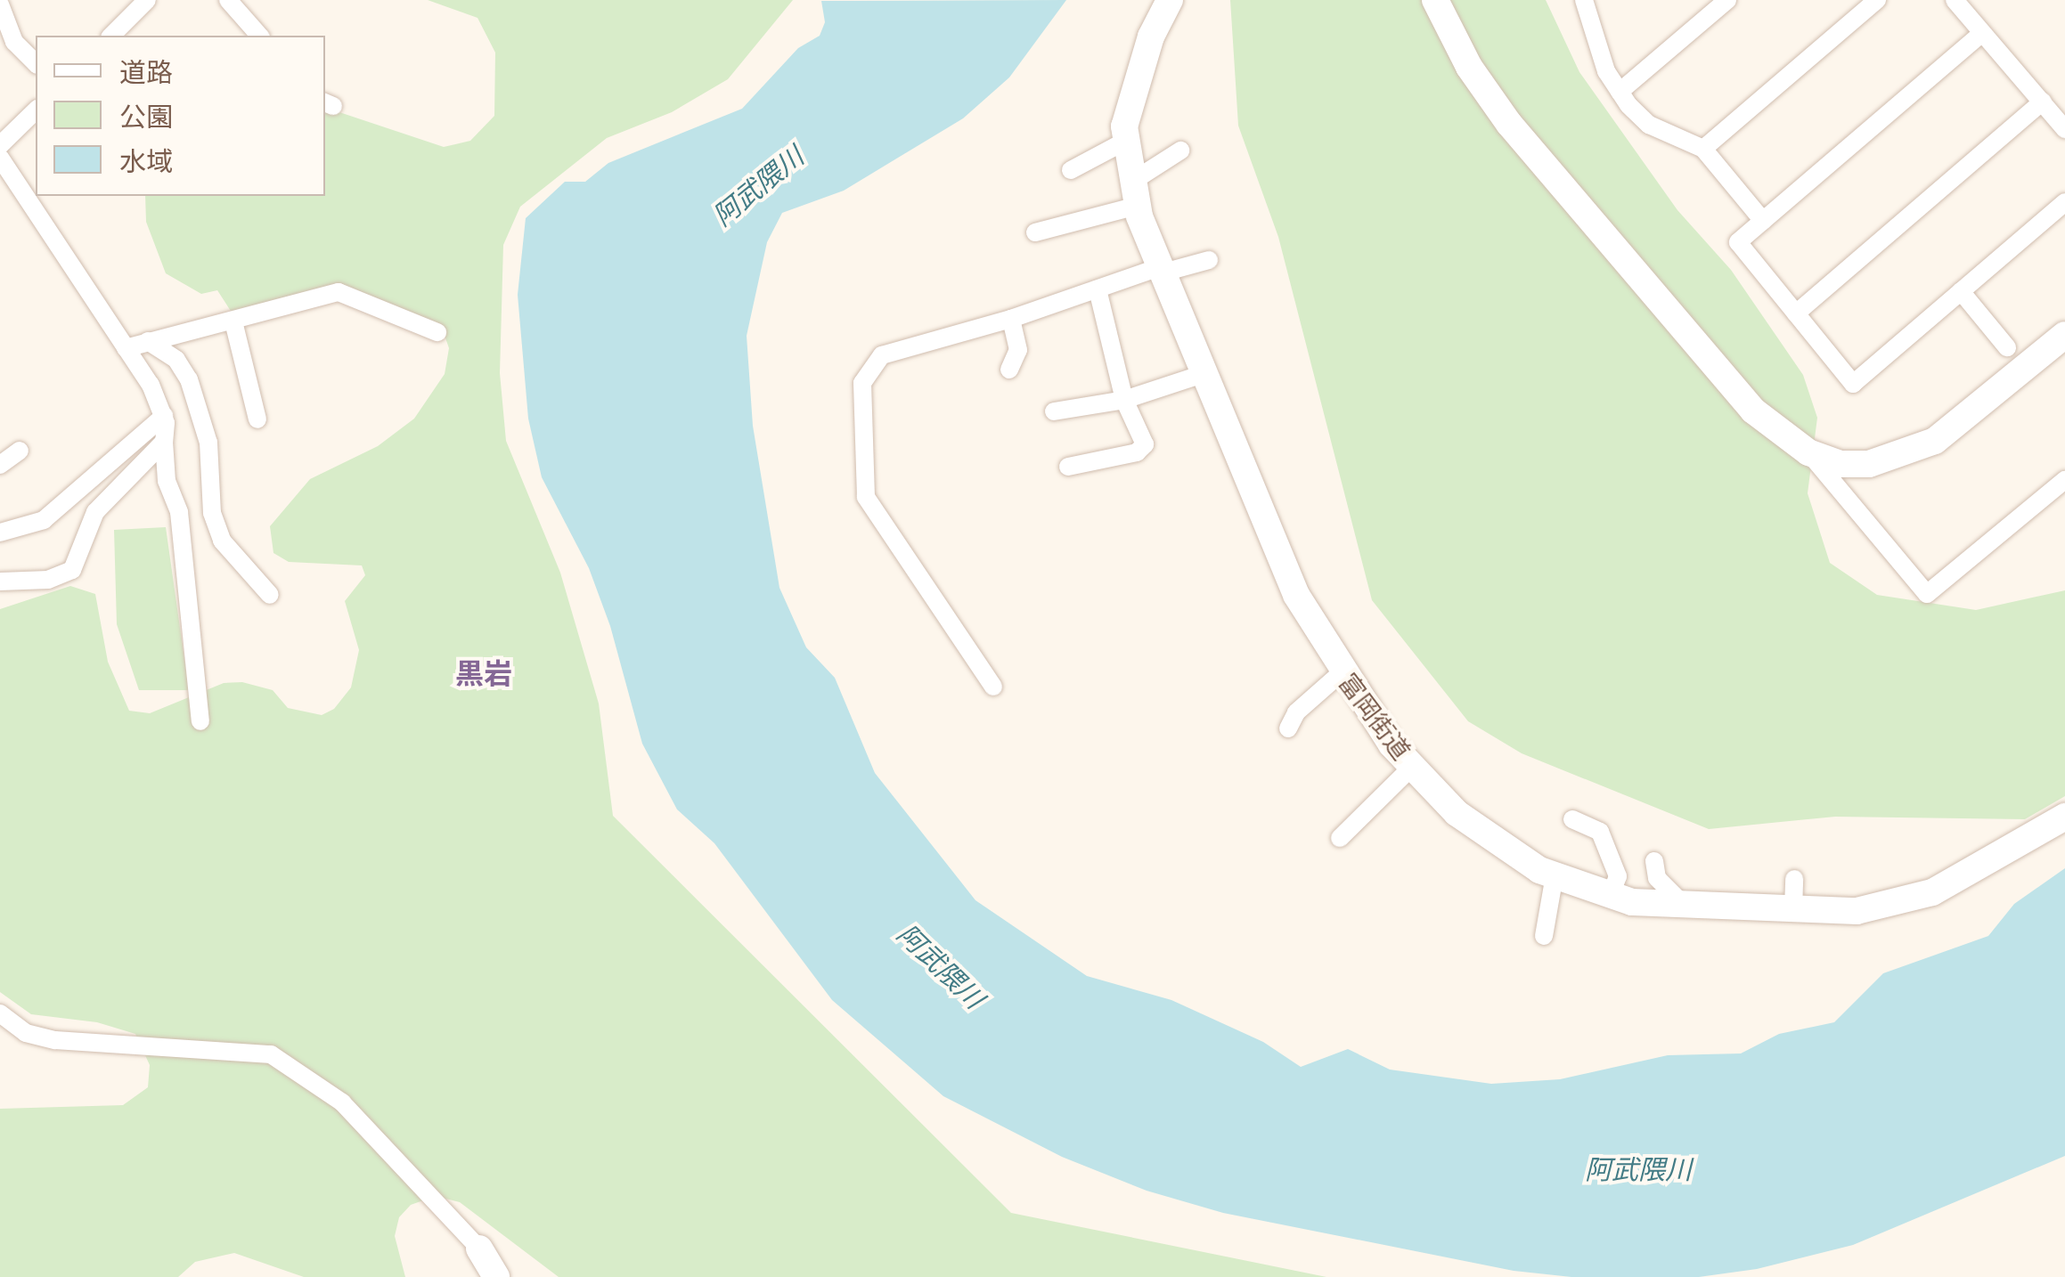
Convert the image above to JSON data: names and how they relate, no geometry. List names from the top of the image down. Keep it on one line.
{"streets":{"street":["富岡街道"]},"districts":["黒岩"],"water":["阿武隈川"],"legend":["道路","公園","水域"]}
